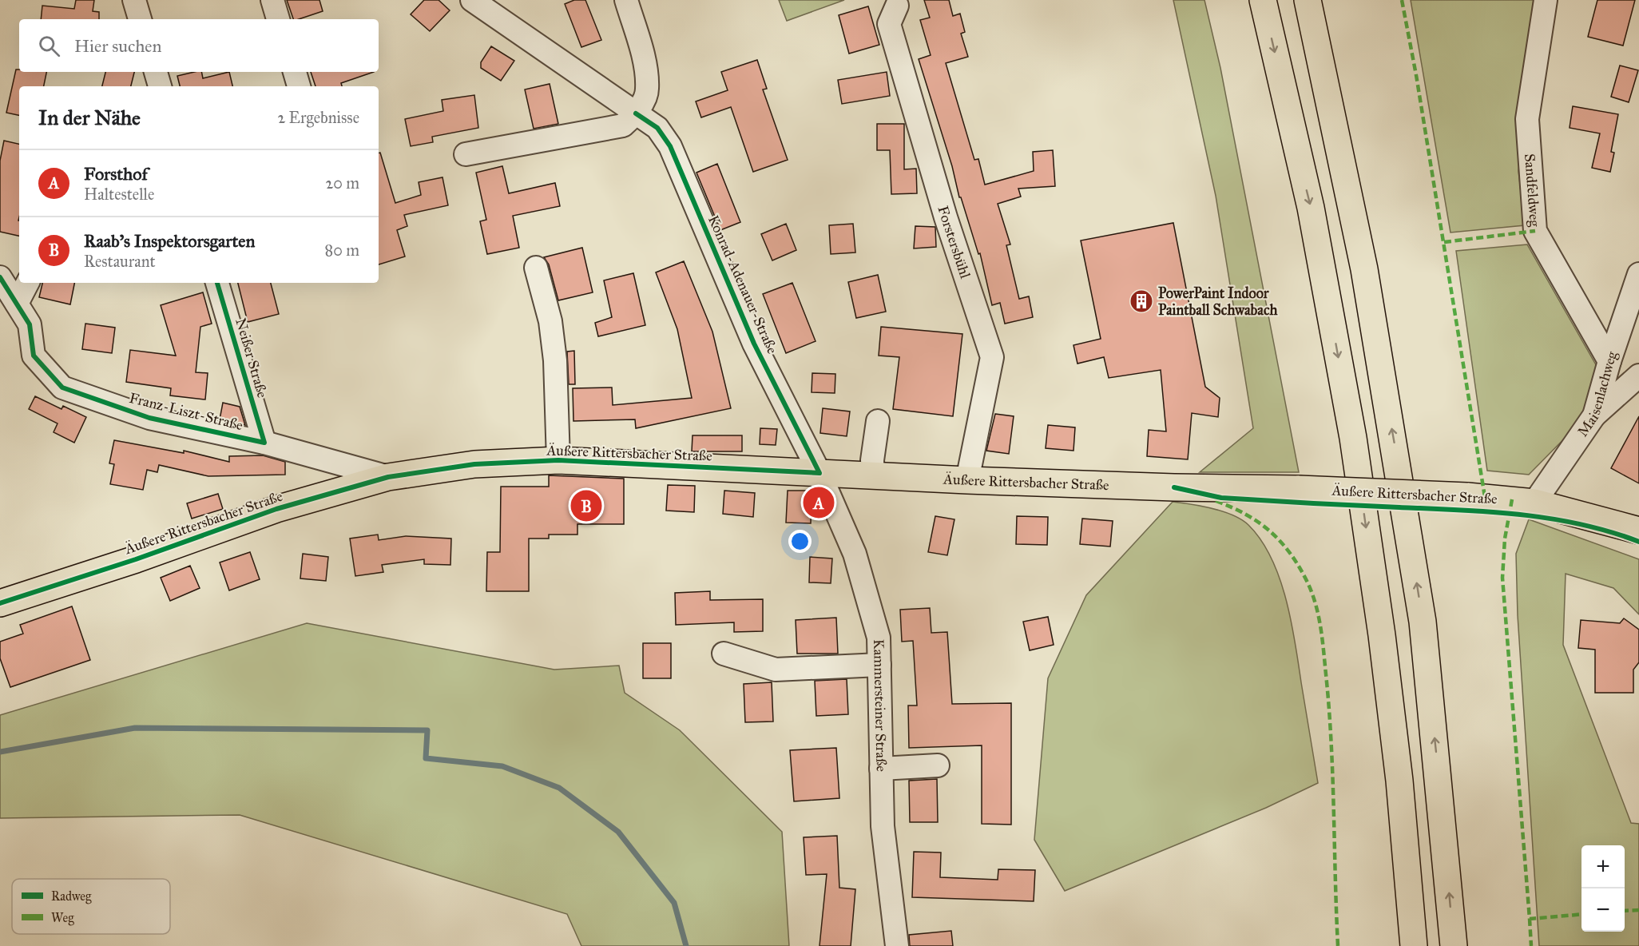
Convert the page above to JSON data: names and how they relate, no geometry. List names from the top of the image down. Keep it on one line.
{"streets":{"main road":["Äußere Rittersbacher Straße"],"street":["Sandfeldweg","Forstersbühl","Konrad-Adenauer-Straße","Neißer Straße","Maisenlachweg","Franz-Liszt-Straße","Kammersteiner Straße"]},"crossings":[["Sandfeldweg","Maisenlachweg"],["Forstersbühl","Äußere Rittersbacher Straße"],["Konrad-Adenauer-Straße","Äußere Rittersbacher Straße"],["Konrad-Adenauer-Straße","Kammersteiner Straße"],["Neißer Straße","Franz-Liszt-Straße"],["Maisenlachweg","Äußere Rittersbacher Straße"],["Franz-Liszt-Straße","Äußere Rittersbacher Straße"],["Äußere Rittersbacher Straße","Kammersteiner Straße"]],"places":{"building":["PowerPaint Indoor Paintball Schwabach"]},"legend":["Radweg","Weg"],"page":{"search":"Hier suchen","heading":["In der Nähe","2 Ergebnisse"],"list":[{"mark":"A","name":"Forsthof","note":"Haltestelle","value":"20 m"},{"mark":"B","name":"Raab's Inspektorsgarten","note":"Restaurant","value":"80 m"}],"pins":["A","B"],"map_buttons":["+","−"]}}
